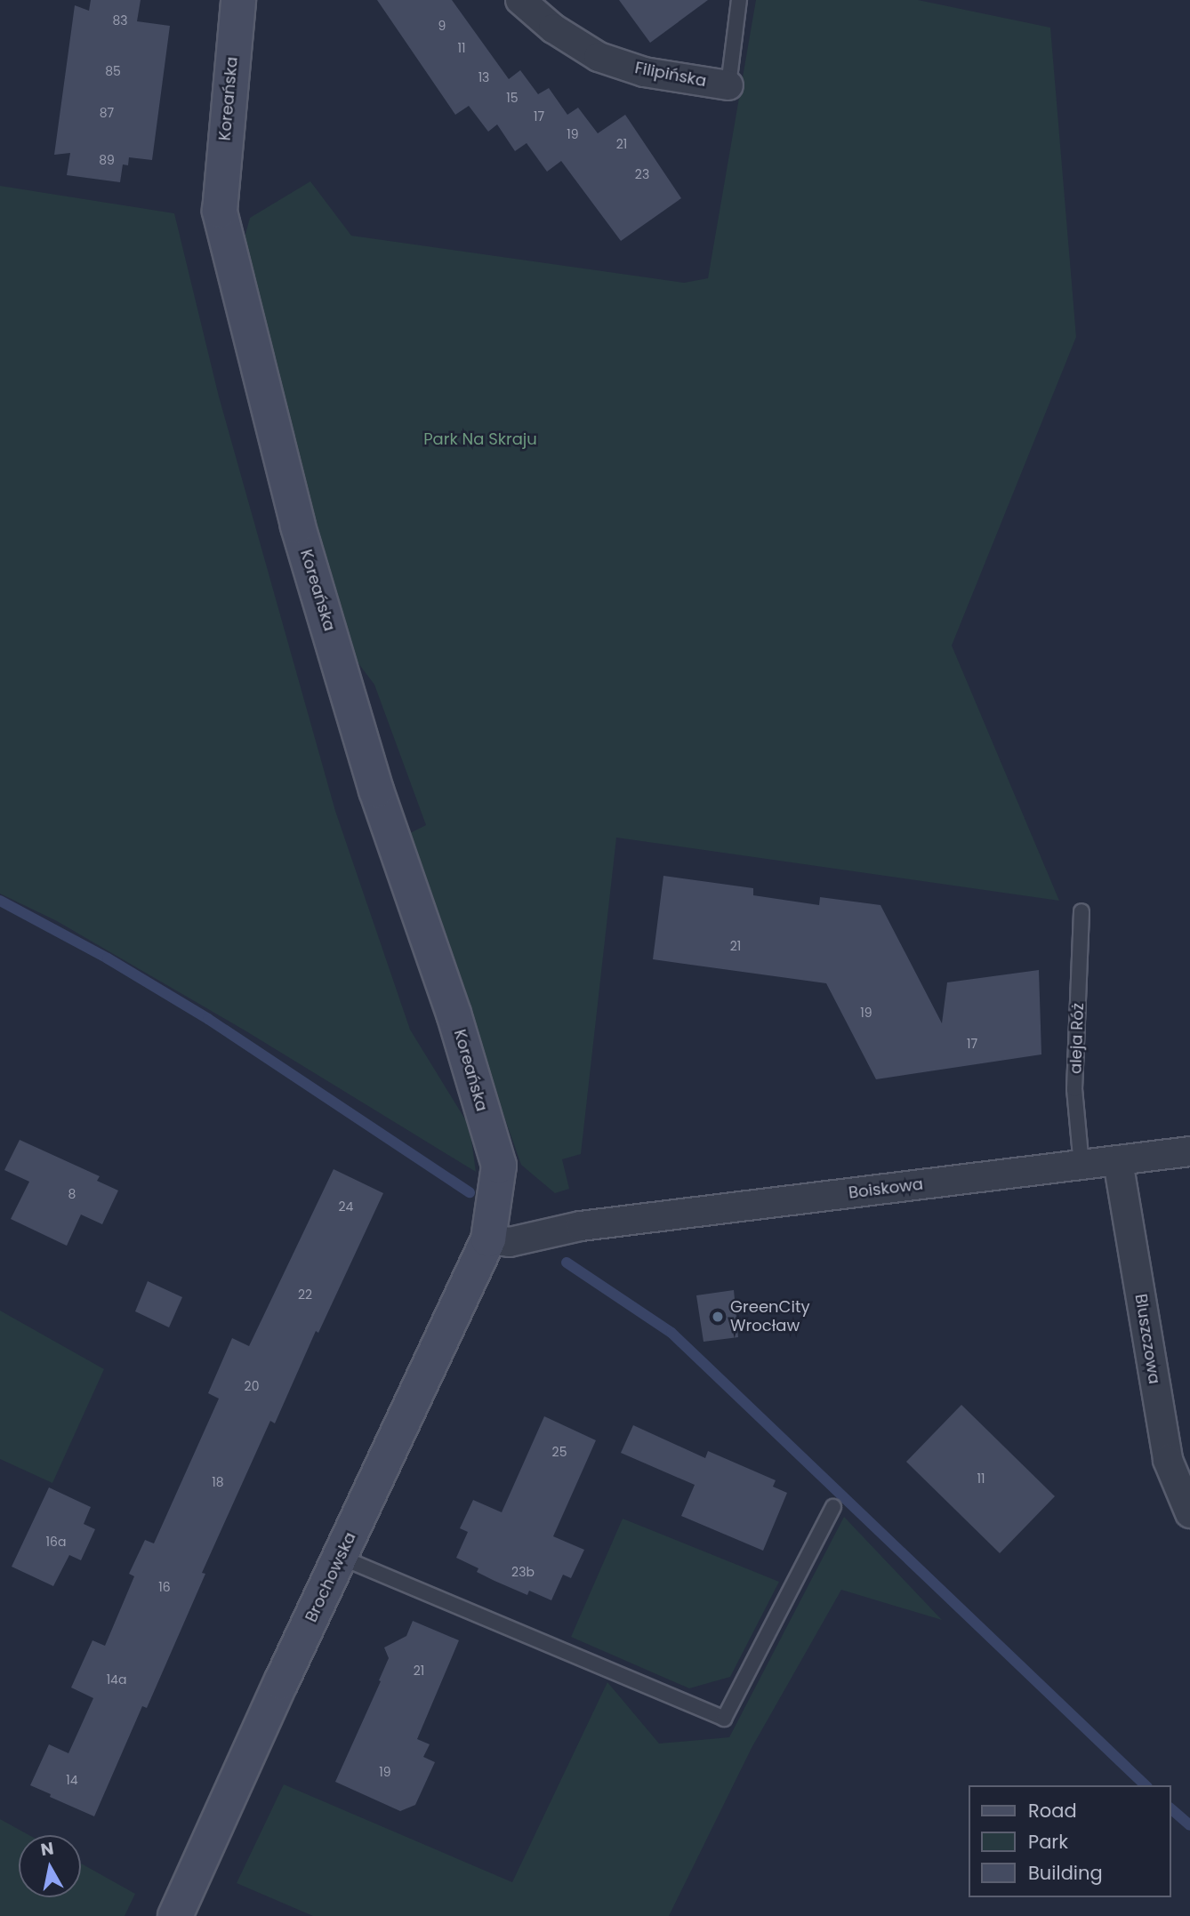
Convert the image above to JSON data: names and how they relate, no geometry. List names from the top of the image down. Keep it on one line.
{"streets":{"street":["Filipińska","Koreańska","Boiskowa","Bluszczowa","Brochowska"],"lane":["aleja Róż"]},"crossings":[["Koreańska","Brochowska"],["aleja Róż","Boiskowa"],["Boiskowa","Bluszczowa"],["Boiskowa","Brochowska"]],"parks":["Park Na Skraju"],"places":["GreenCity Wrocław"],"house_numbers":["83","9","11","85","13","15","87","17","19","21","89","23","21","19","17","8","24","22","20","25","11","18","16a","23b","16","21","14a","19","14"],"legend":["Road","Park","Building"],"north":"top"}
